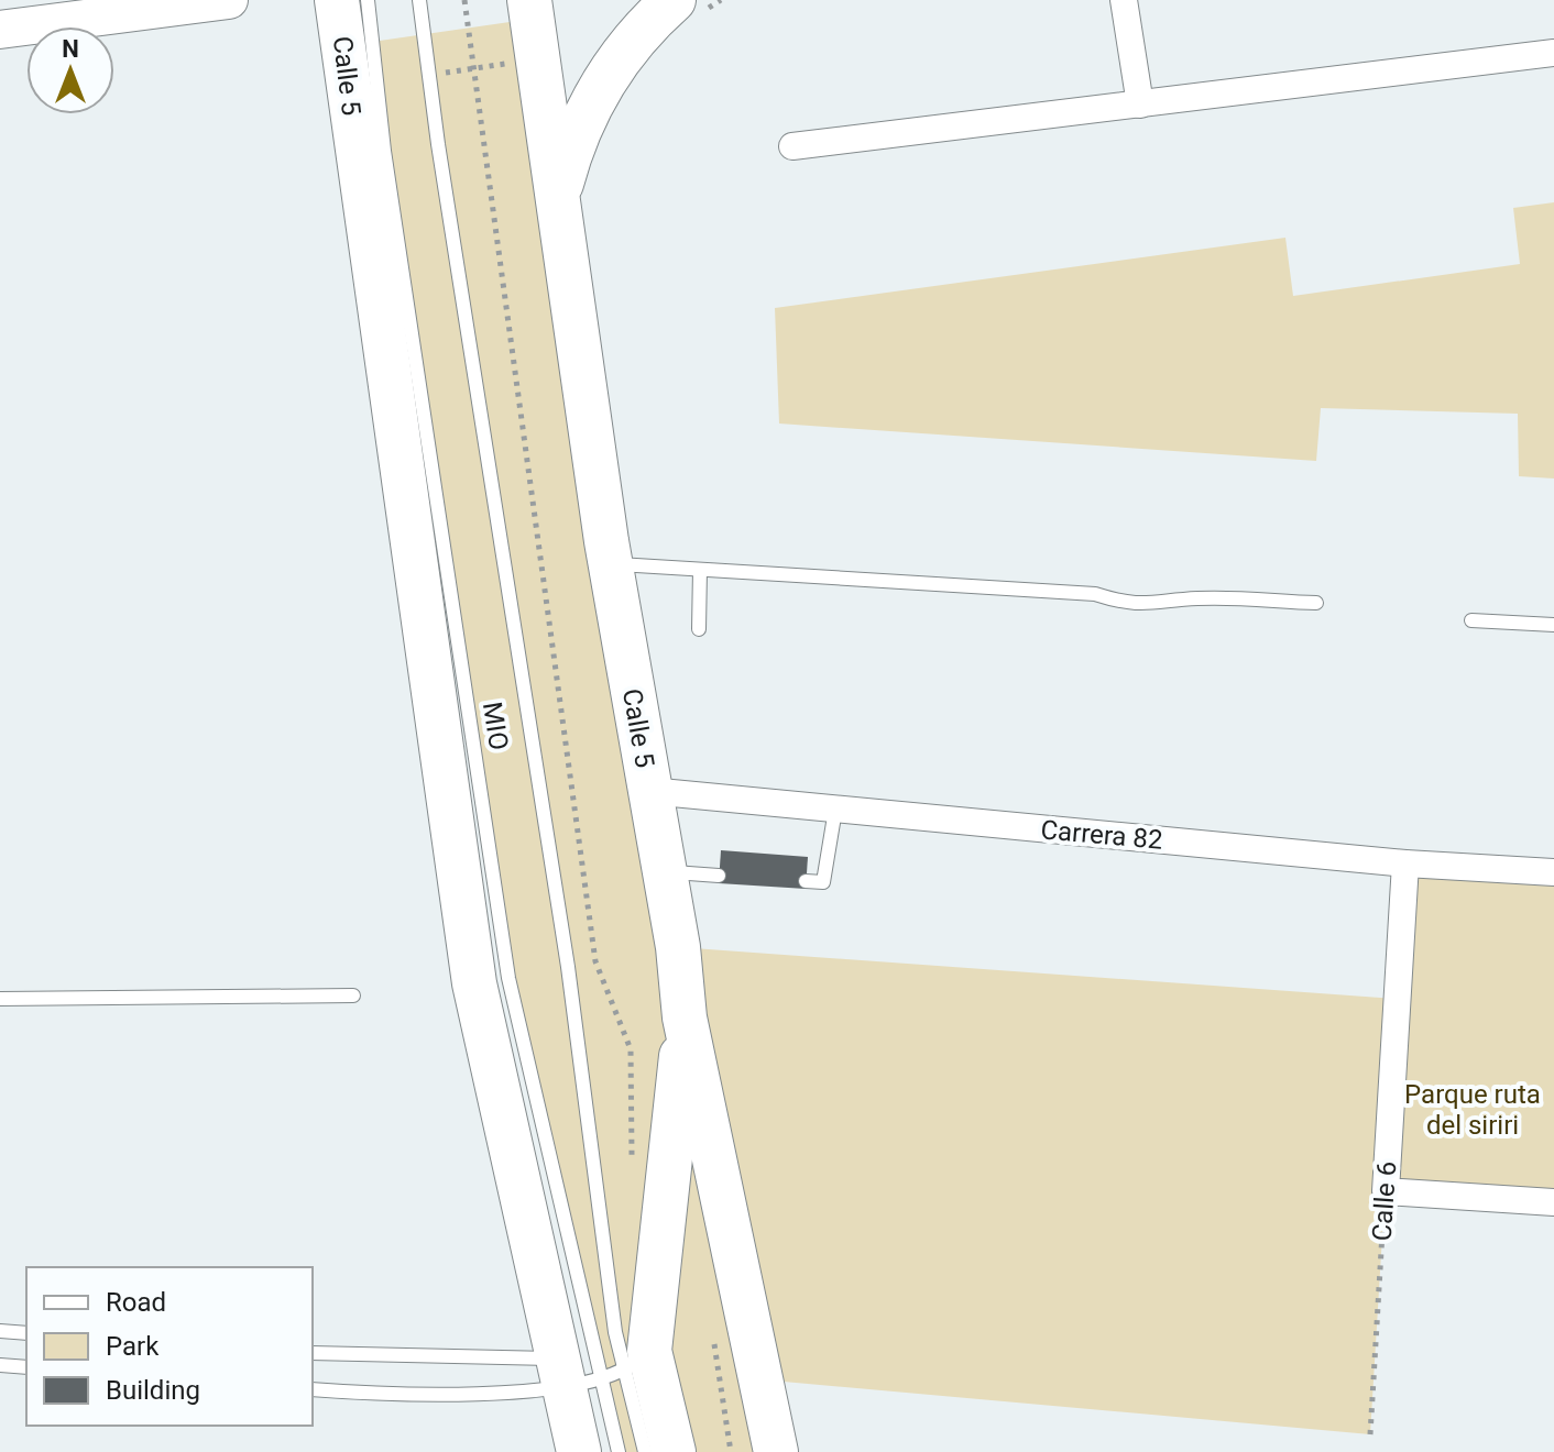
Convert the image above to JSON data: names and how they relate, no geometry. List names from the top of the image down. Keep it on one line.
{"streets":{"main road":["Calle 5"],"street":["Carrera 82","Calle 6"],"lane":["MIO"]},"crossings":[["Calle 5","MIO"],["Calle 5","Carrera 82"],["Carrera 82","Calle 6"]],"parks":["Parque ruta del siriri"],"legend":["Road","Park","Building"],"north":"top"}
